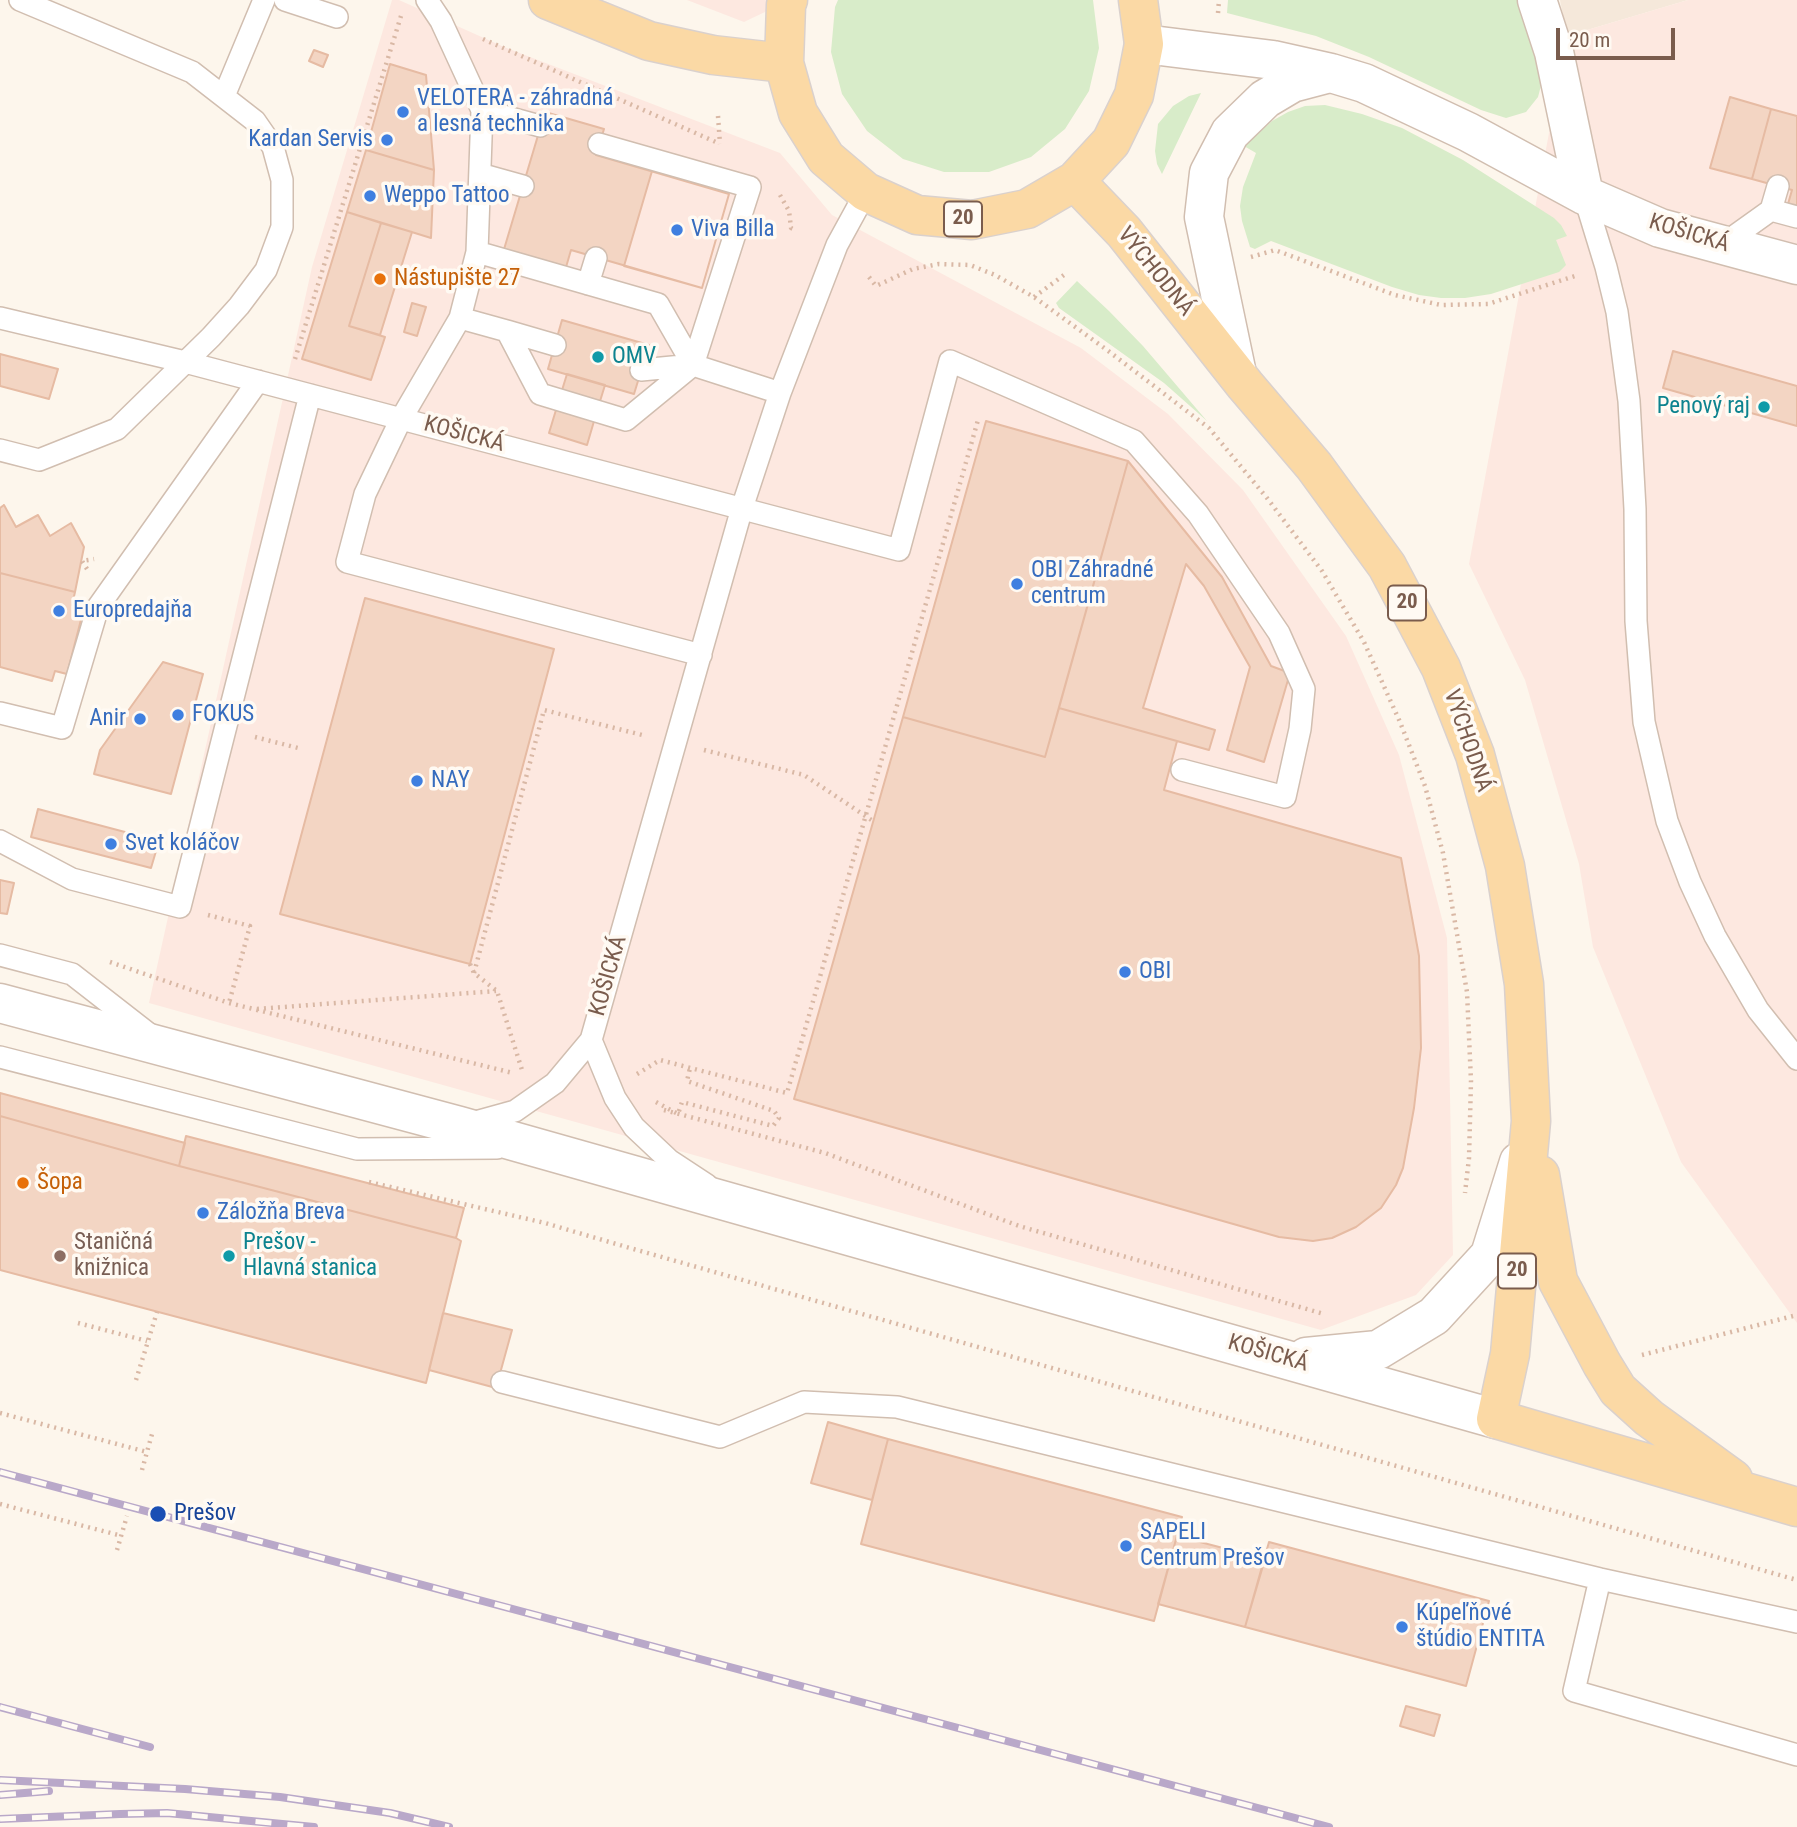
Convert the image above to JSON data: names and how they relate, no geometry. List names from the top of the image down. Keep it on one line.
{"streets":{"main road":["20","KOŠICKÁ","VÝCHODNÁ"]},"crossings":[["20","KOŠICKÁ"],["20","VÝCHODNÁ"],["KOŠICKÁ","VÝCHODNÁ"]],"places":["VELOTERA - záhradná a lesná technika","Kardan Servis","Weppo Tattoo","Viva Billa","Nástupište 27","OMV","Penový raj","OBI Záhradné centrum","Europredajňa","FOKUS","Anir","NAY","Svet koláčov","OBI","Šopa","Záložňa Breva","Staničná knižnica","Prešov - Hlavná stanica","Prešov","SAPELI Centrum Prešov","Kúpeľňové štúdio ENTITA"],"scale_bar":"20 m"}
